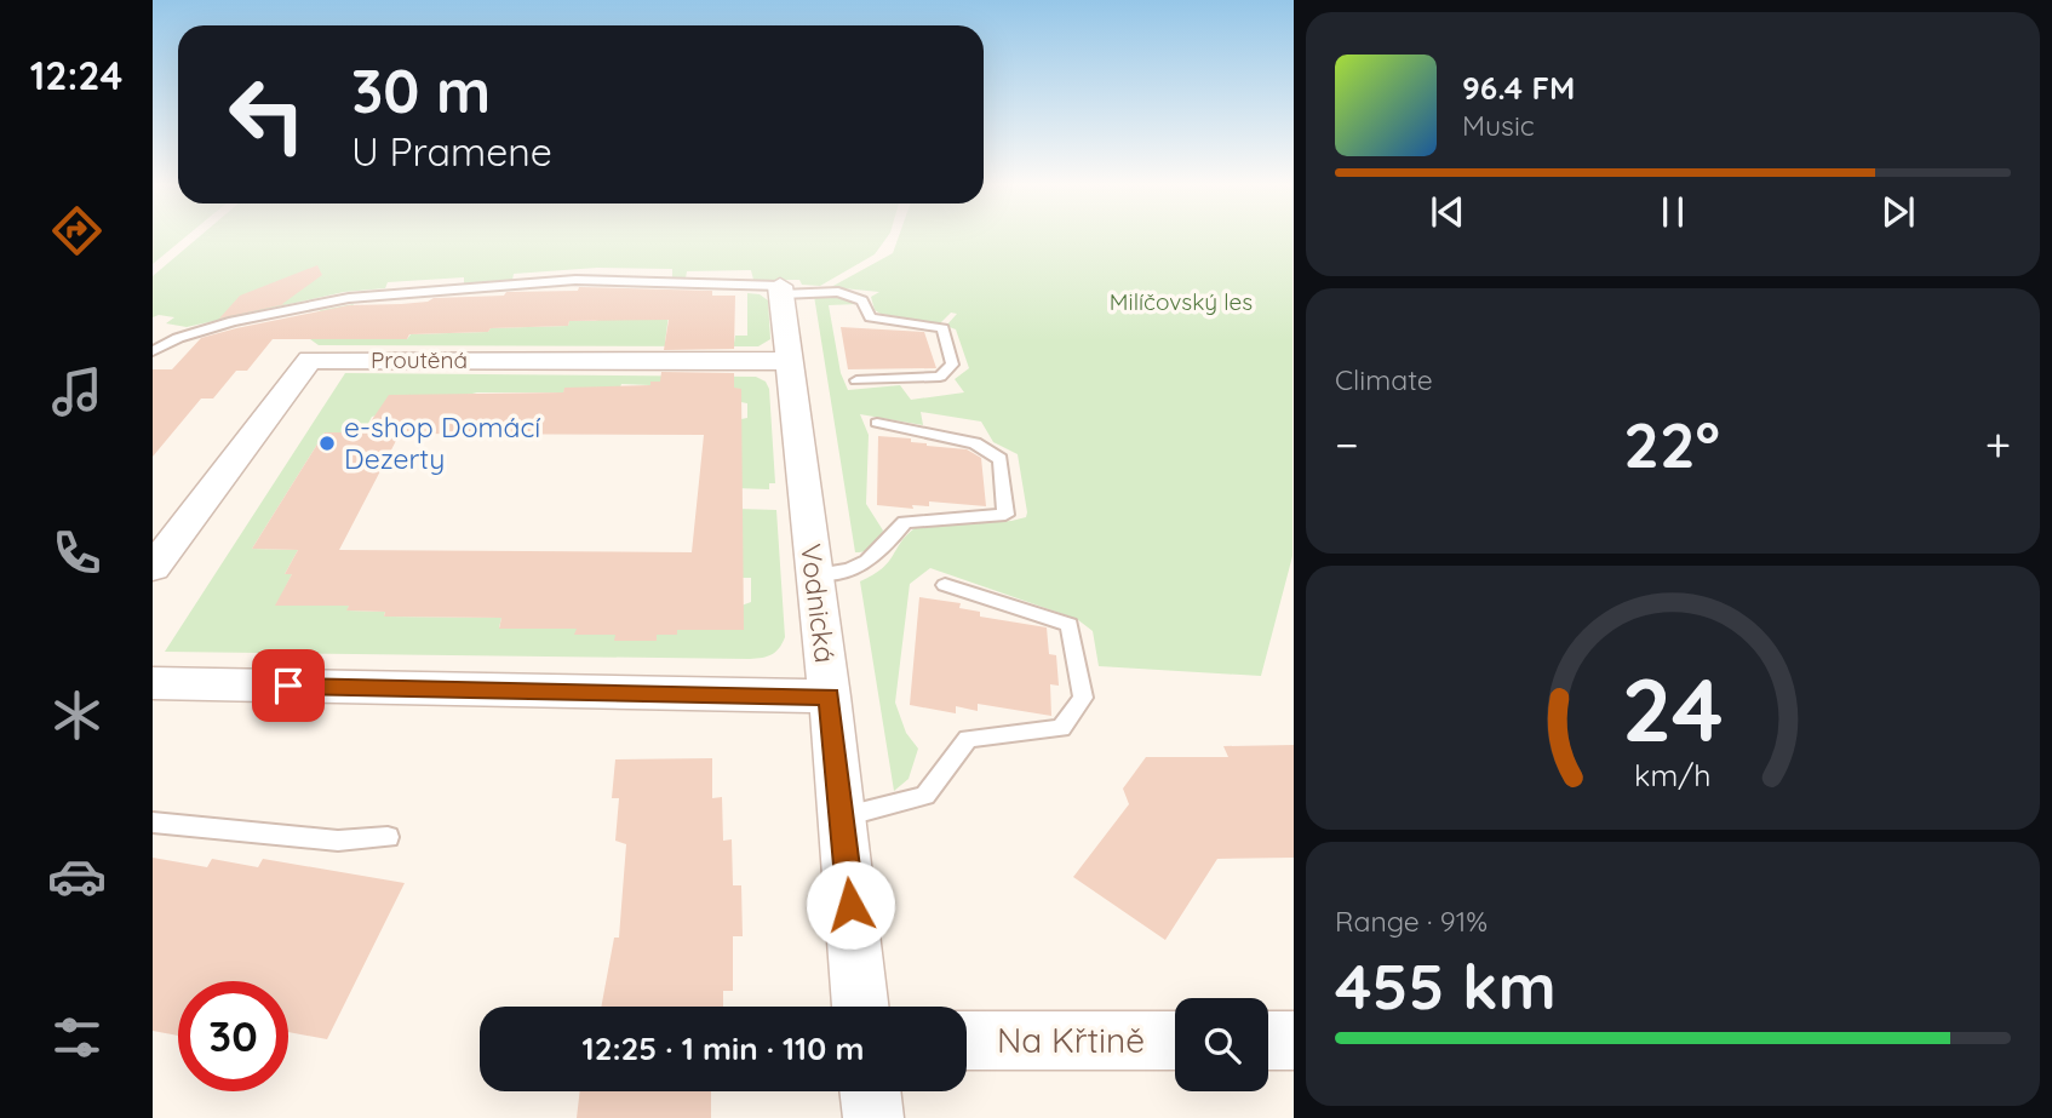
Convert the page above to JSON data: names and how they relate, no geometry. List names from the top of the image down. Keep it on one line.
{"streets":{"street":["Proutěná","Vodnická","Na Křtině"]},"crossings":[["Proutěná","Vodnická"]],"parks":["Milíčovský les"],"places":["e-shop Domácí Dezerty"],"page":{"tabs":"12:24","turn":["30 m","U Pramene"],"song":["96.4 FM","Music"],"tile":["Climate",["Range · 91%","455 km"]],"heat":["−","22°","+"],"limit":"30","trip":"12:25 · 1 min · 110 m","gauge":["24","km/h"]}}
